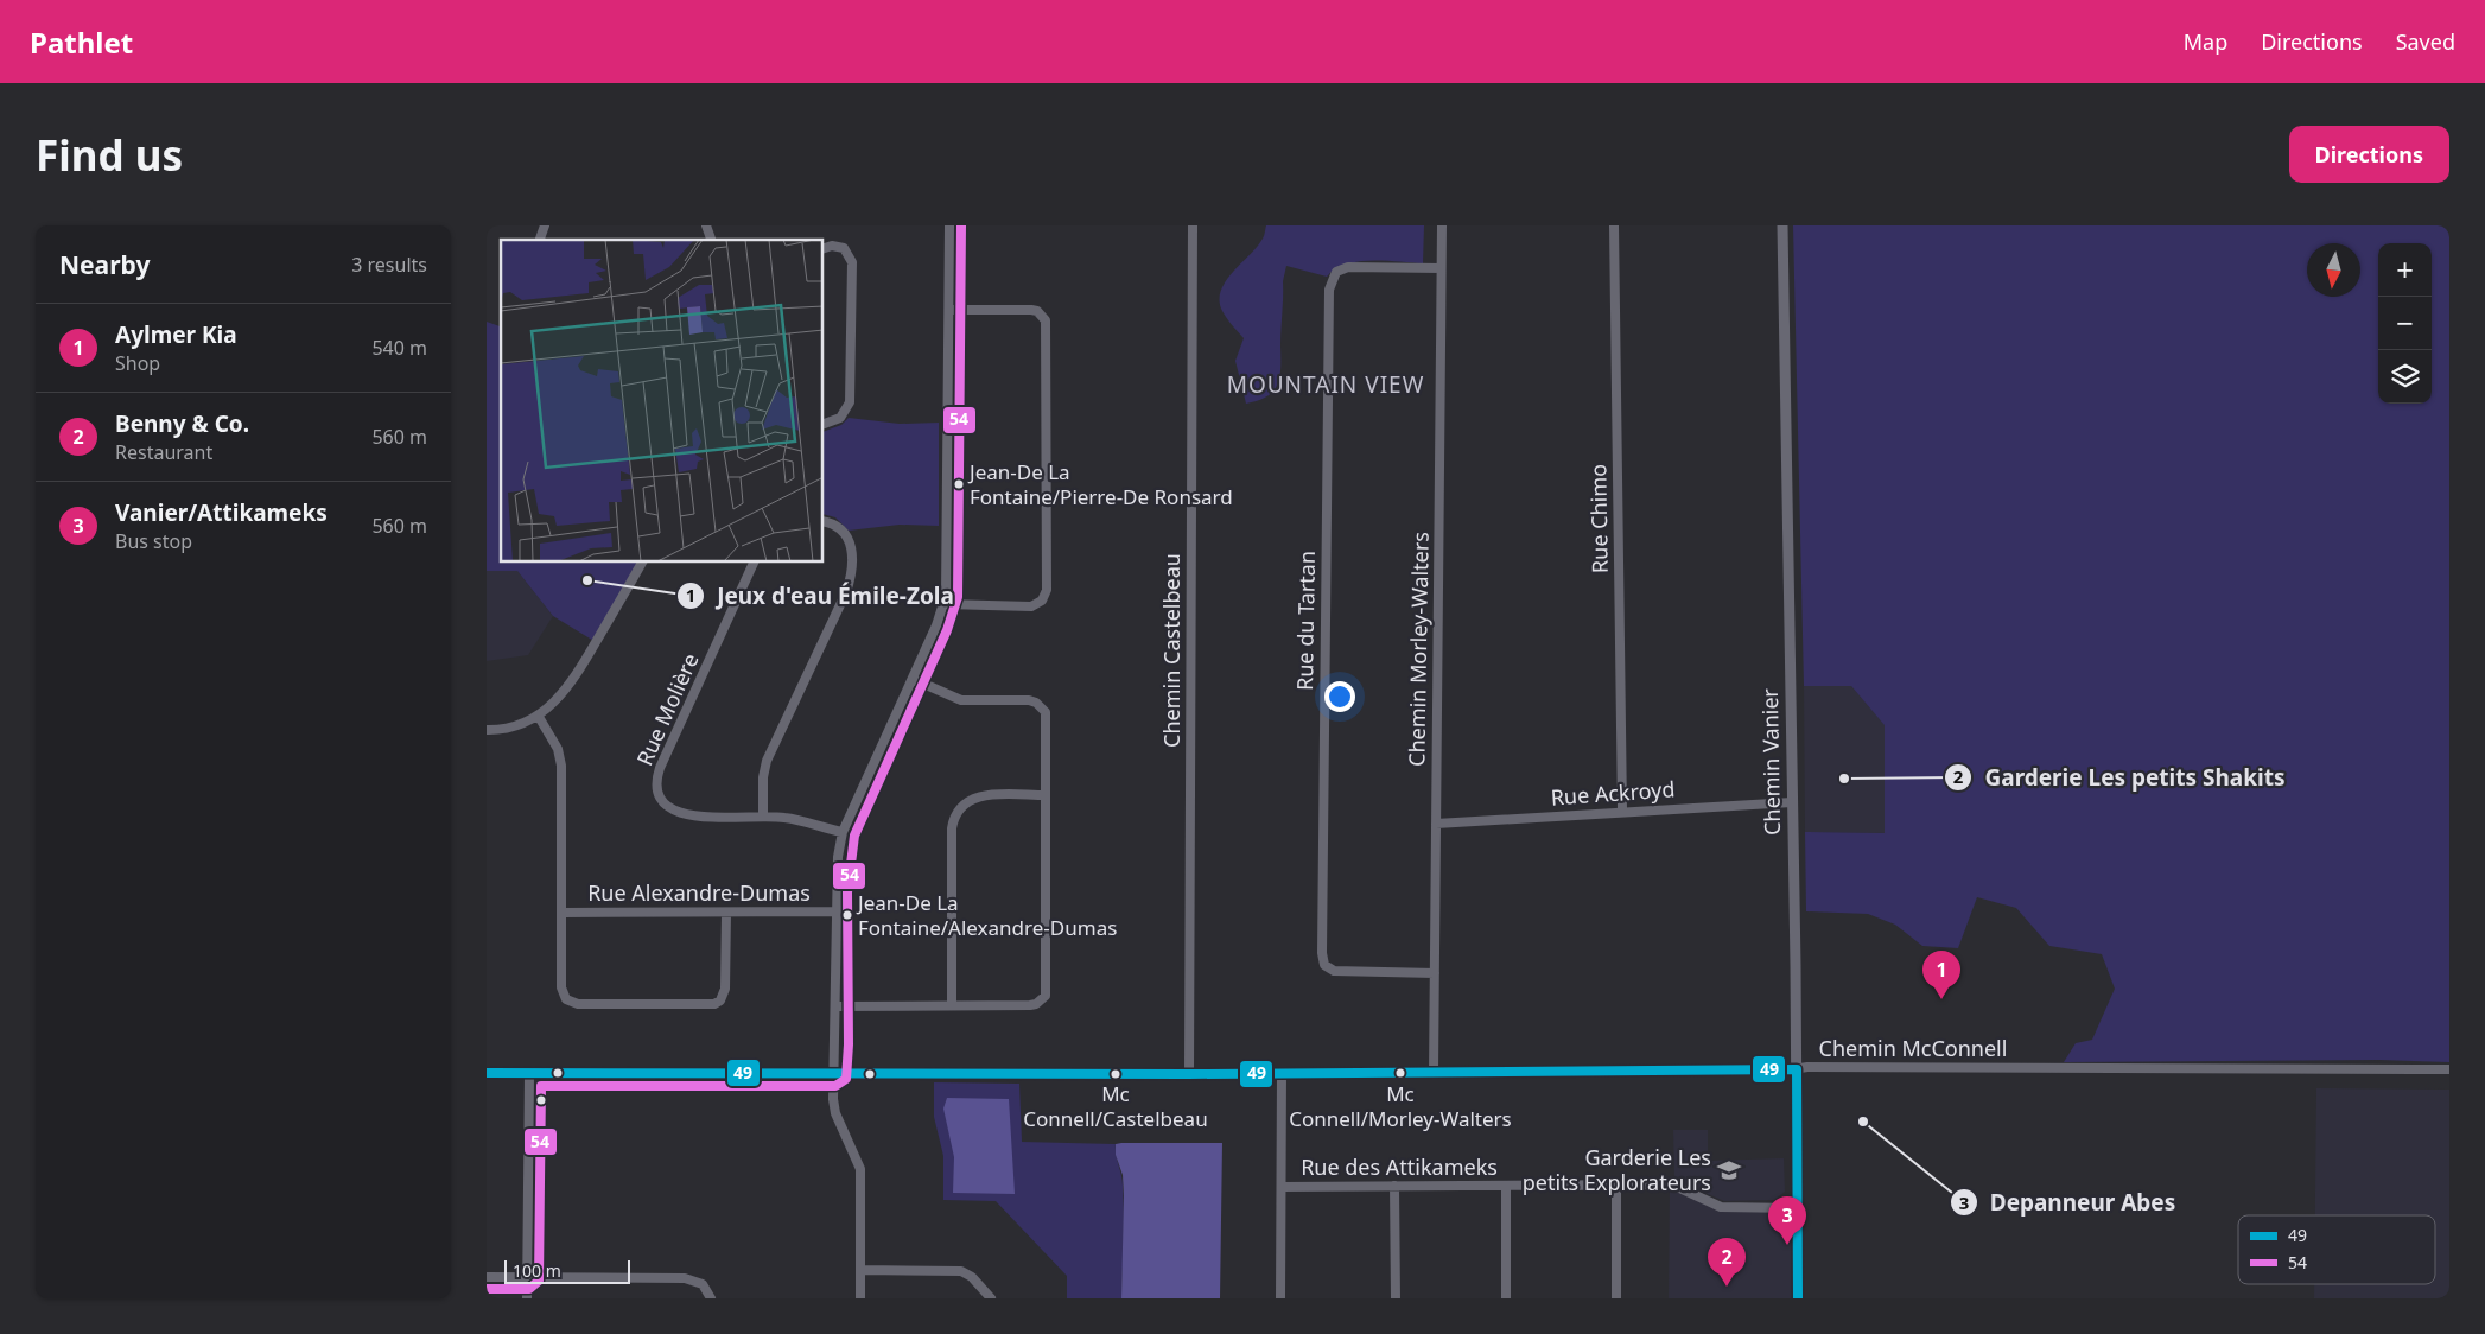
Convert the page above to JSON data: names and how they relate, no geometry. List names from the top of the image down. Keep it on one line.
{"streets":{"main road":["Chemin Vanier"],"street":["Rue Chimo","Rue du Tartan","Chemin Morley-Walters","Chemin Castelbeau","Rue Molière","Rue Ackroyd","Rue Alexandre-Dumas","Chemin McConnell","Rue des Attikameks"]},"crossings":[["Rue Chimo","Rue Ackroyd"],["Rue du Tartan","Chemin Morley-Walters"],["Chemin Morley-Walters","Rue Ackroyd"],["Chemin Morley-Walters","Chemin McConnell"],["Chemin Castelbeau","Chemin McConnell"],["Chemin Vanier","Rue Ackroyd"],["Chemin Vanier","Chemin McConnell"],["Chemin Vanier","Rue des Attikameks"]],"districts":["MOUNTAIN VIEW"],"places":{"other":["Jean-De La Fontaine/Pierre-De Ronsard","Jeux d'eau Émile-Zola","Garderie Les petits Shakits","Jean-De La Fontaine/Alexandre-Dumas","Mc Connell/Morley-Walters","Mc Connell/Castelbeau","Depanneur Abes"],"school or university":["Garderie Les petits Explorateurs"]},"lines":["transit line 54","transit line 49"],"legend":["49","54"],"scale_bar":"100 m","north":"bottom","page":{"header":"Pathlet","nav":["Map","Directions","Saved"],"buttons":"Directions","title":"Find us","heading":["Nearby","3 results"],"map_buttons":["+","−"],"list":[{"mark":"1","name":"Aylmer Kia","note":"Shop","value":"540 m"},{"mark":"2","name":"Benny & Co.","note":"Restaurant","value":"560 m"},{"mark":"3","name":"Vanier/Attikameks","note":"Bus stop","value":"560 m"}],"pins":["1","3","2"],"scale":"100 m"}}
